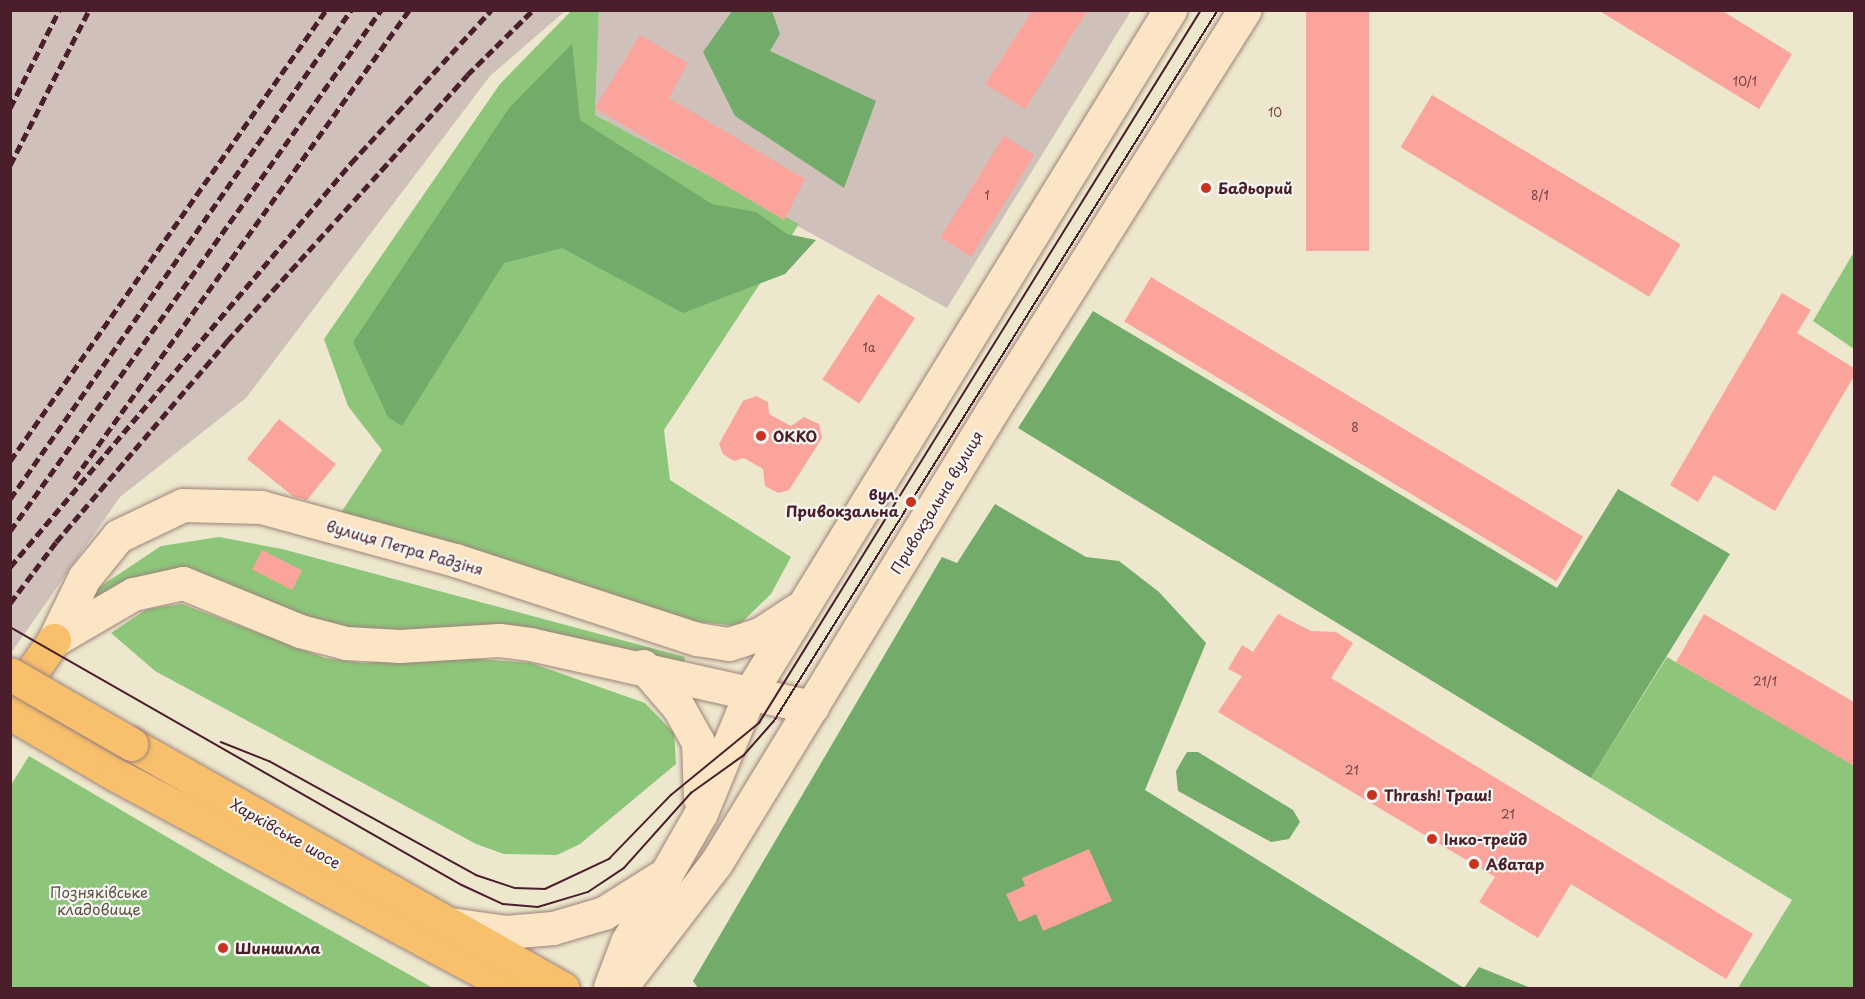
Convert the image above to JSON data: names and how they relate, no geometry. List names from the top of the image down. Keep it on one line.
{"streets":{"main road":["Привокзальна вулиця","вулиця Петра Радзіня","Харківське шосе"]},"crossings":[["Привокзальна вулиця","вулиця Петра Радзіня"]],"parks":["Позняківське кладовище"],"places":["Бадьорий","ОККО","вул. Привокзальна","Thrash! Траш!","Інко-трейд","Аватар","Шиншилла"],"house_numbers":["10/1","10","1","8/1","1а","8","21/1","21","21"]}
